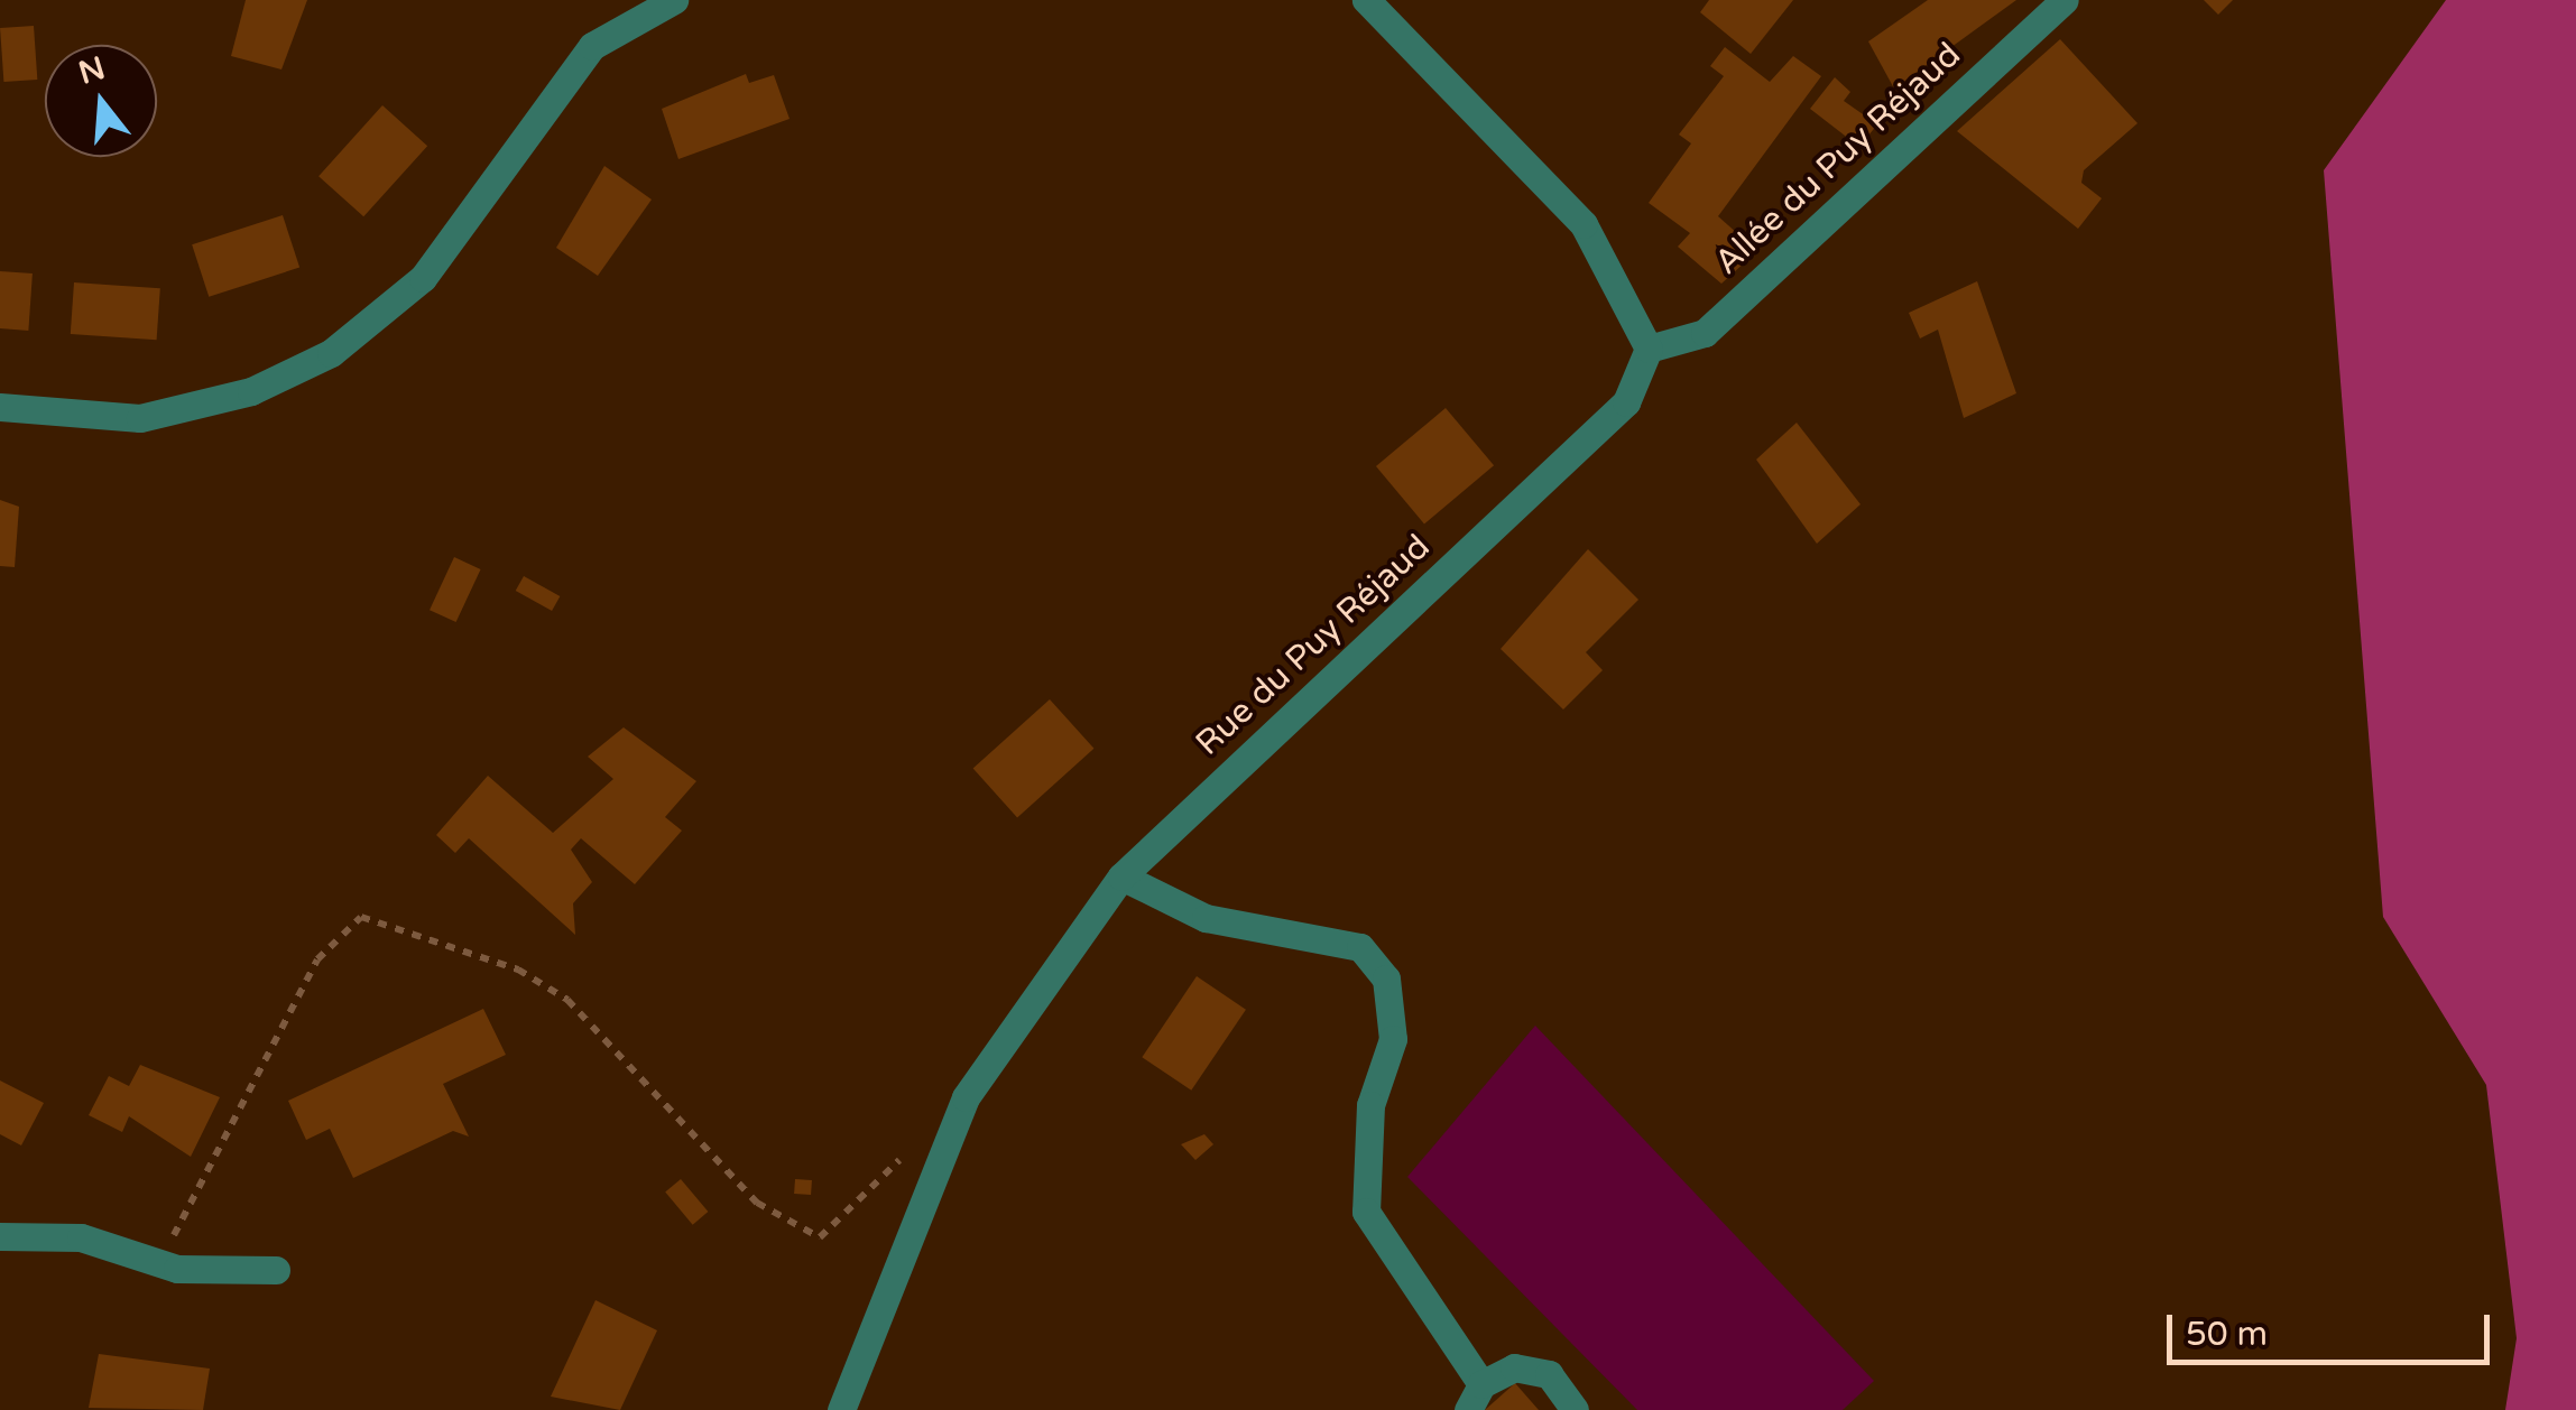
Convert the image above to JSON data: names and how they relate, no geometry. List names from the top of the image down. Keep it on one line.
{"streets":{"street":["Allée du Puy Réjaud","Rue du Puy Réjaud"]},"crossings":[["Allée du Puy Réjaud","Rue du Puy Réjaud"]],"scale_bar":"50 m","north":"top"}
